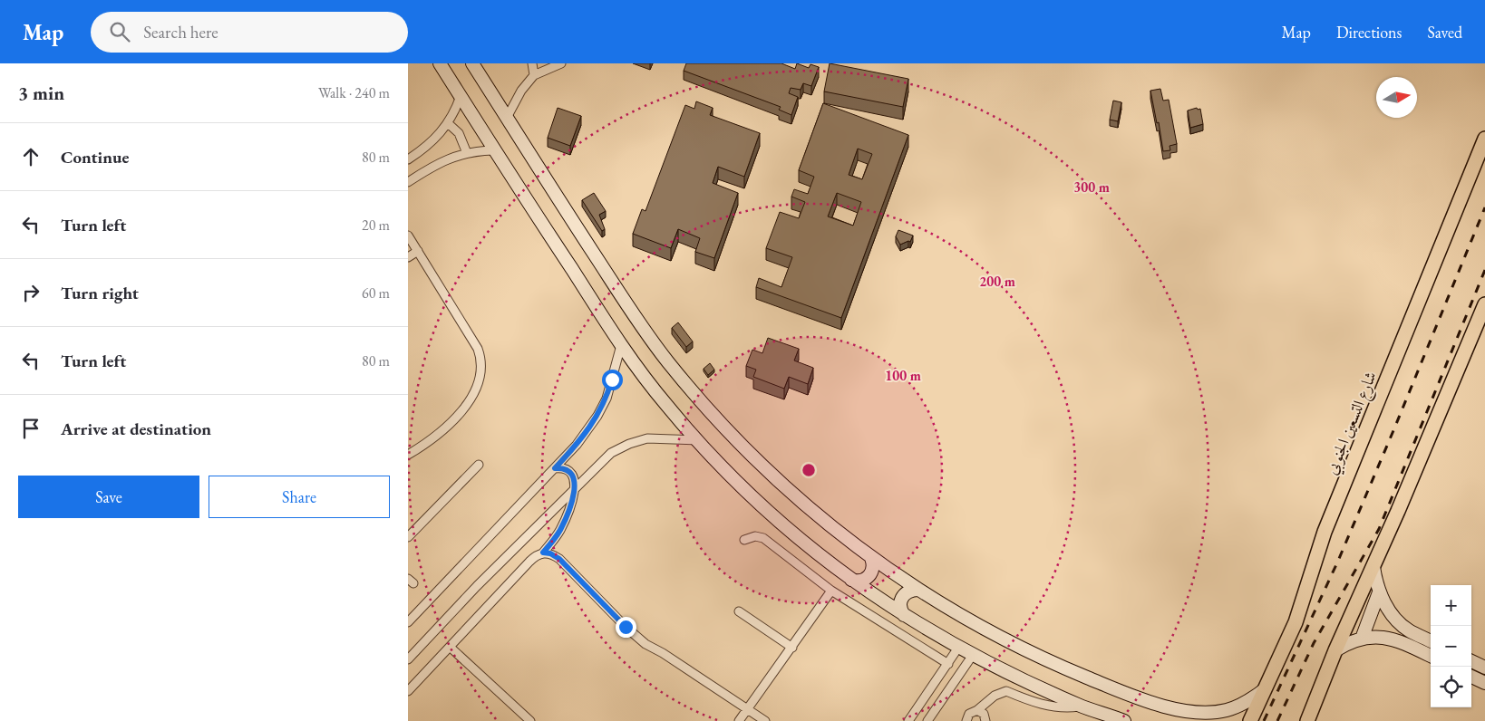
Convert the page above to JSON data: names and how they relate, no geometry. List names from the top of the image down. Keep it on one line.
{"streets":{"main road":["شارع التسعين الجنوبي"]},"north":"right","page":{"header":"Map","search":"Search here","nav":["Map","Directions","Saved"],"heading":["3 min","Walk · 240 m"],"list":[["Continue","80 m"],["Turn left","20 m"],["Turn right","60 m"],["Turn left","80 m"],"Arrive at destination"],"buttons":["Save","Share"],"map_buttons":["+","−"]},"rings":["300 m","200 m","100 m"]}
